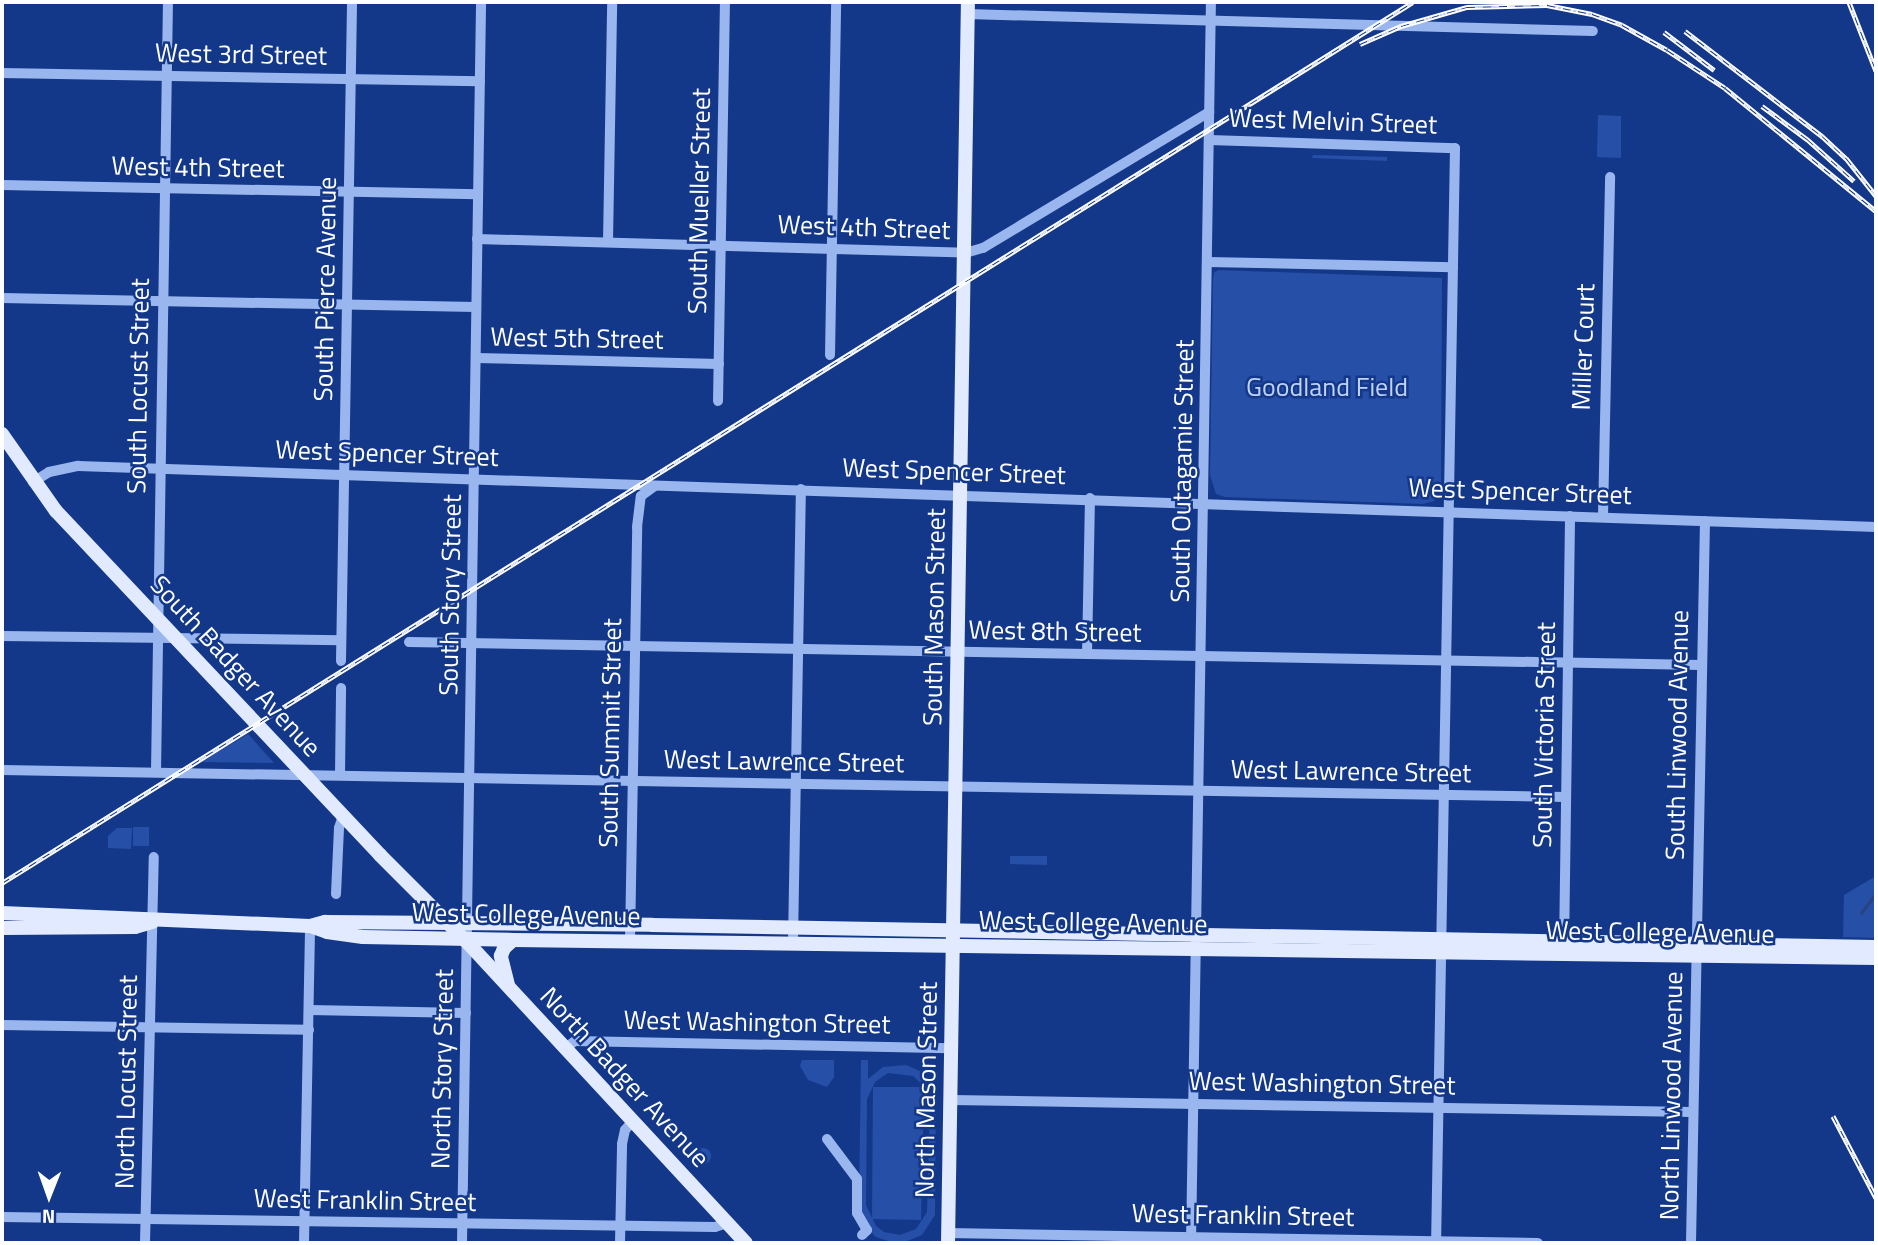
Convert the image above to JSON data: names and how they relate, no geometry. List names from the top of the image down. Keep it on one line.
{"streets":{"main road":["South Mason Street","South Badger Avenue","West College Avenue","North Badger Avenue","North Mason Street"],"street":["West 3rd Street","West Melvin Street","West 4th Street","South Mueller Street","South Pierce Avenue","West 5th Street","Miller Court","South Locust Street","West Spencer Street","South Outagamie Street","South Story Street","West 8th Street","South Summit Street","South Victoria Street","South Linwood Avenue","West Lawrence Street","West Washington Street","North Story Street","North Locust Street","North Linwood Avenue","West Franklin Street"]},"crossings":[["West 3rd Street","South Pierce Avenue"],["West 3rd Street","South Locust Street"],["West 3rd Street","South Story Street"],["West Melvin Street","South Outagamie Street"],["West 4th Street","South Mueller Street"],["West 4th Street","South Pierce Avenue"],["West 4th Street","South Locust Street"],["West 4th Street","South Outagamie Street"],["West 4th Street","South Story Street"],["West 4th Street","South Mason Street"],["South Mueller Street","West 5th Street"],["South Pierce Avenue","West 5th Street"],["South Pierce Avenue","West Spencer Street"],["West 5th Street","South Locust Street"],["West 5th Street","South Story Street"],["Miller Court","West Spencer Street"],["South Locust Street","West Spencer Street"],["South Locust Street","South Badger Avenue"],["South Locust Street","West Lawrence Street"],["West Spencer Street","South Outagamie Street"],["West Spencer Street","South Story Street"],["West Spencer Street","South Mason Street"],["West Spencer Street","South Badger Avenue"],["West Spencer Street","South Summit Street"],["West Spencer Street","South Victoria Street"],["West Spencer Street","South Linwood Avenue"],["South Outagamie Street","West 8th Street"],["South Outagamie Street","West Lawrence Street"],["South Outagamie Street","West College Avenue"],["South Outagamie Street","West Washington Street"],["South Outagamie Street","West Franklin Street"],["South Story Street","West 8th Street"],["South Story Street","West Lawrence Street"],["South Story Street","West College Avenue"],["South Story Street","North Story Street"],["South Story Street","North Badger Avenue"],["South Mason Street","West 8th Street"],["South Mason Street","West Lawrence Street"],["South Mason Street","West College Avenue"],["South Mason Street","North Mason Street"],["West 8th Street","South Summit Street"],["West 8th Street","South Victoria Street"],["West 8th Street","South Linwood Avenue"],["South Badger Avenue","West Lawrence Street"],["South Badger Avenue","West College Avenue"],["South Summit Street","West Lawrence Street"],["South Summit Street","West College Avenue"],["South Victoria Street","West Lawrence Street"],["South Victoria Street","West College Avenue"],["South Linwood Avenue","West College Avenue"],["South Linwood Avenue","North Linwood Avenue"],["West College Avenue","North Story Street"],["West College Avenue","North Badger Avenue"],["West College Avenue","North Locust Street"],["West College Avenue","North Mason Street"],["West College Avenue","North Linwood Avenue"],["West Washington Street","North Badger Avenue"],["West Washington Street","North Mason Street"],["West Washington Street","North Linwood Avenue"],["North Story Street","North Badger Avenue"],["North Story Street","West Franklin Street"],["North Badger Avenue","West Franklin Street"],["North Locust Street","West Franklin Street"],["North Mason Street","West Franklin Street"]],"parks":["Goodland Field"],"north":"bottom"}
